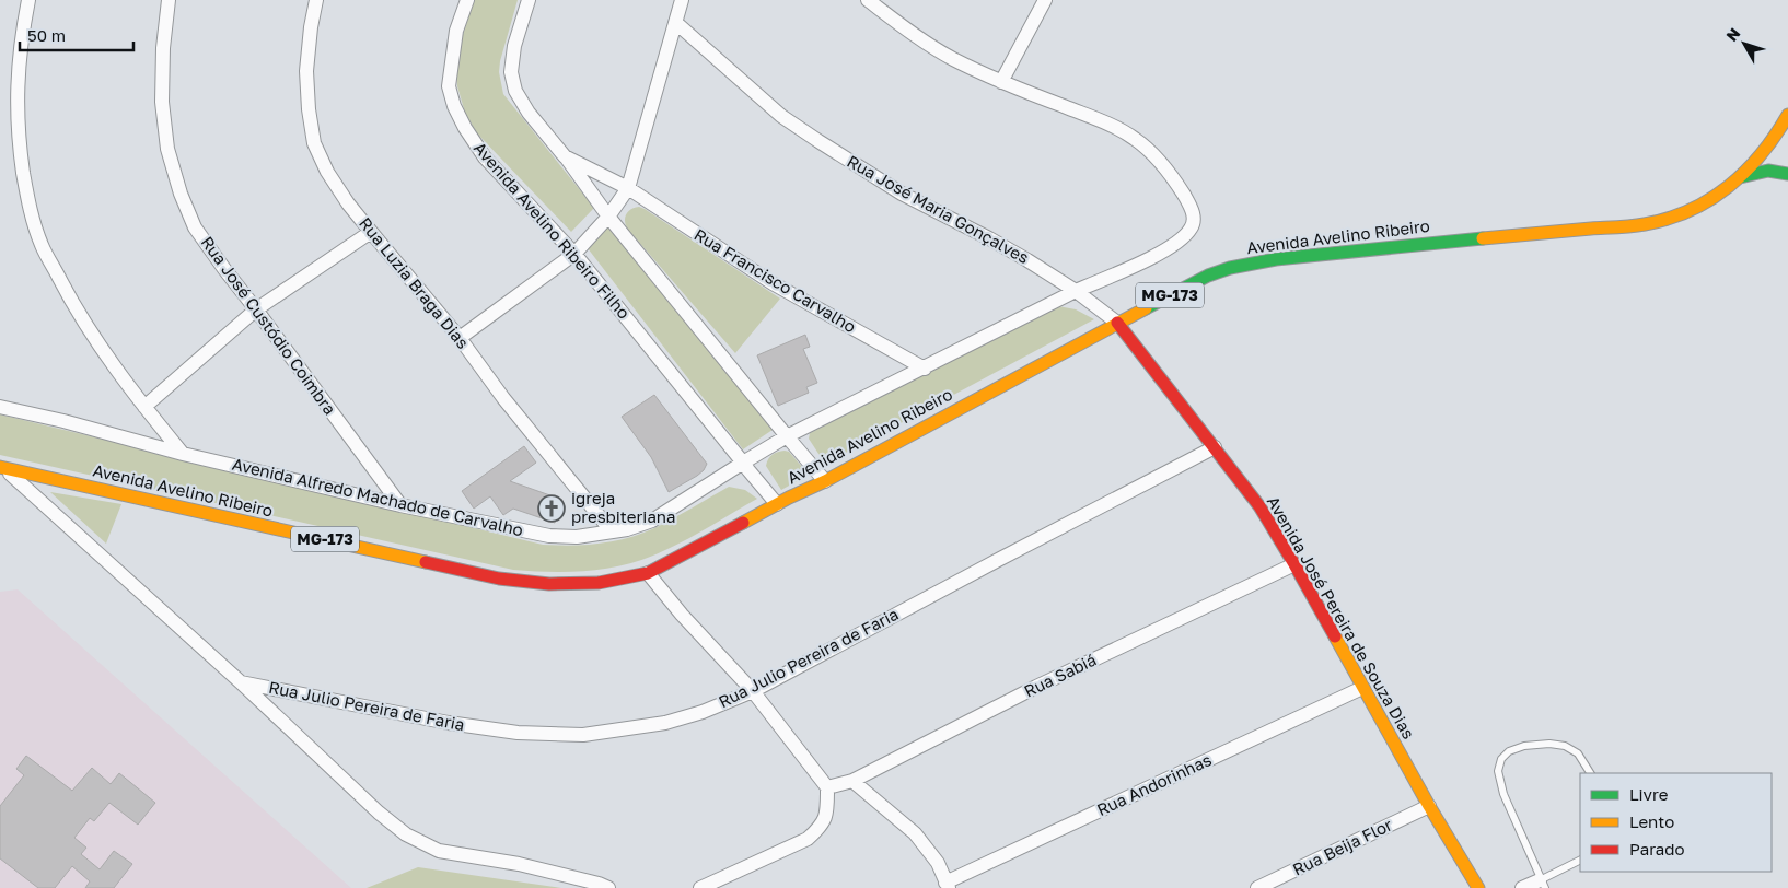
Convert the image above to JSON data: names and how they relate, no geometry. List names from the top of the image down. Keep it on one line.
{"streets":{"main road":["Avenida Avelino Ribeiro","MG-173","Avenida José Pereira de Souza Dias"],"street":["Rua José Maria Gonçalves","Avenida Avelino Ribeiro Filho","Rua Francisco Carvalho","Rua Luzia Braga Dias","Rua José Custódio Coimbra","Avenida Alfredo Machado de Carvalho","Rua Julio Pereira de Faria","Rua Sabiá","Rua Andorinhas","Rua Beija Flor"]},"crossings":[["Rua José Maria Gonçalves","Avenida Avelino Ribeiro"],["Rua José Maria Gonçalves","Avenida Alfredo Machado de Carvalho"],["Rua José Maria Gonçalves","Avenida José Pereira de Souza Dias"],["Avenida Avelino Ribeiro Filho","Avenida Alfredo Machado de Carvalho"],["Avenida Avelino Ribeiro","MG-173"],["Avenida Avelino Ribeiro","Avenida José Pereira de Souza Dias"],["Rua Francisco Carvalho","Avenida Alfredo Machado de Carvalho"],["Rua Luzia Braga Dias","Avenida Alfredo Machado de Carvalho"],["Rua José Custódio Coimbra","Avenida Alfredo Machado de Carvalho"],["Avenida José Pereira de Souza Dias","Rua Julio Pereira de Faria"],["Avenida José Pereira de Souza Dias","Rua Sabiá"],["Avenida José Pereira de Souza Dias","Rua Andorinhas"],["Avenida José Pereira de Souza Dias","Rua Beija Flor"]],"places":{"church":["igreja presbiteriana"]},"legend":["Livre","Lento","Parado"],"scale_bar":"50 m","north":"top left"}
